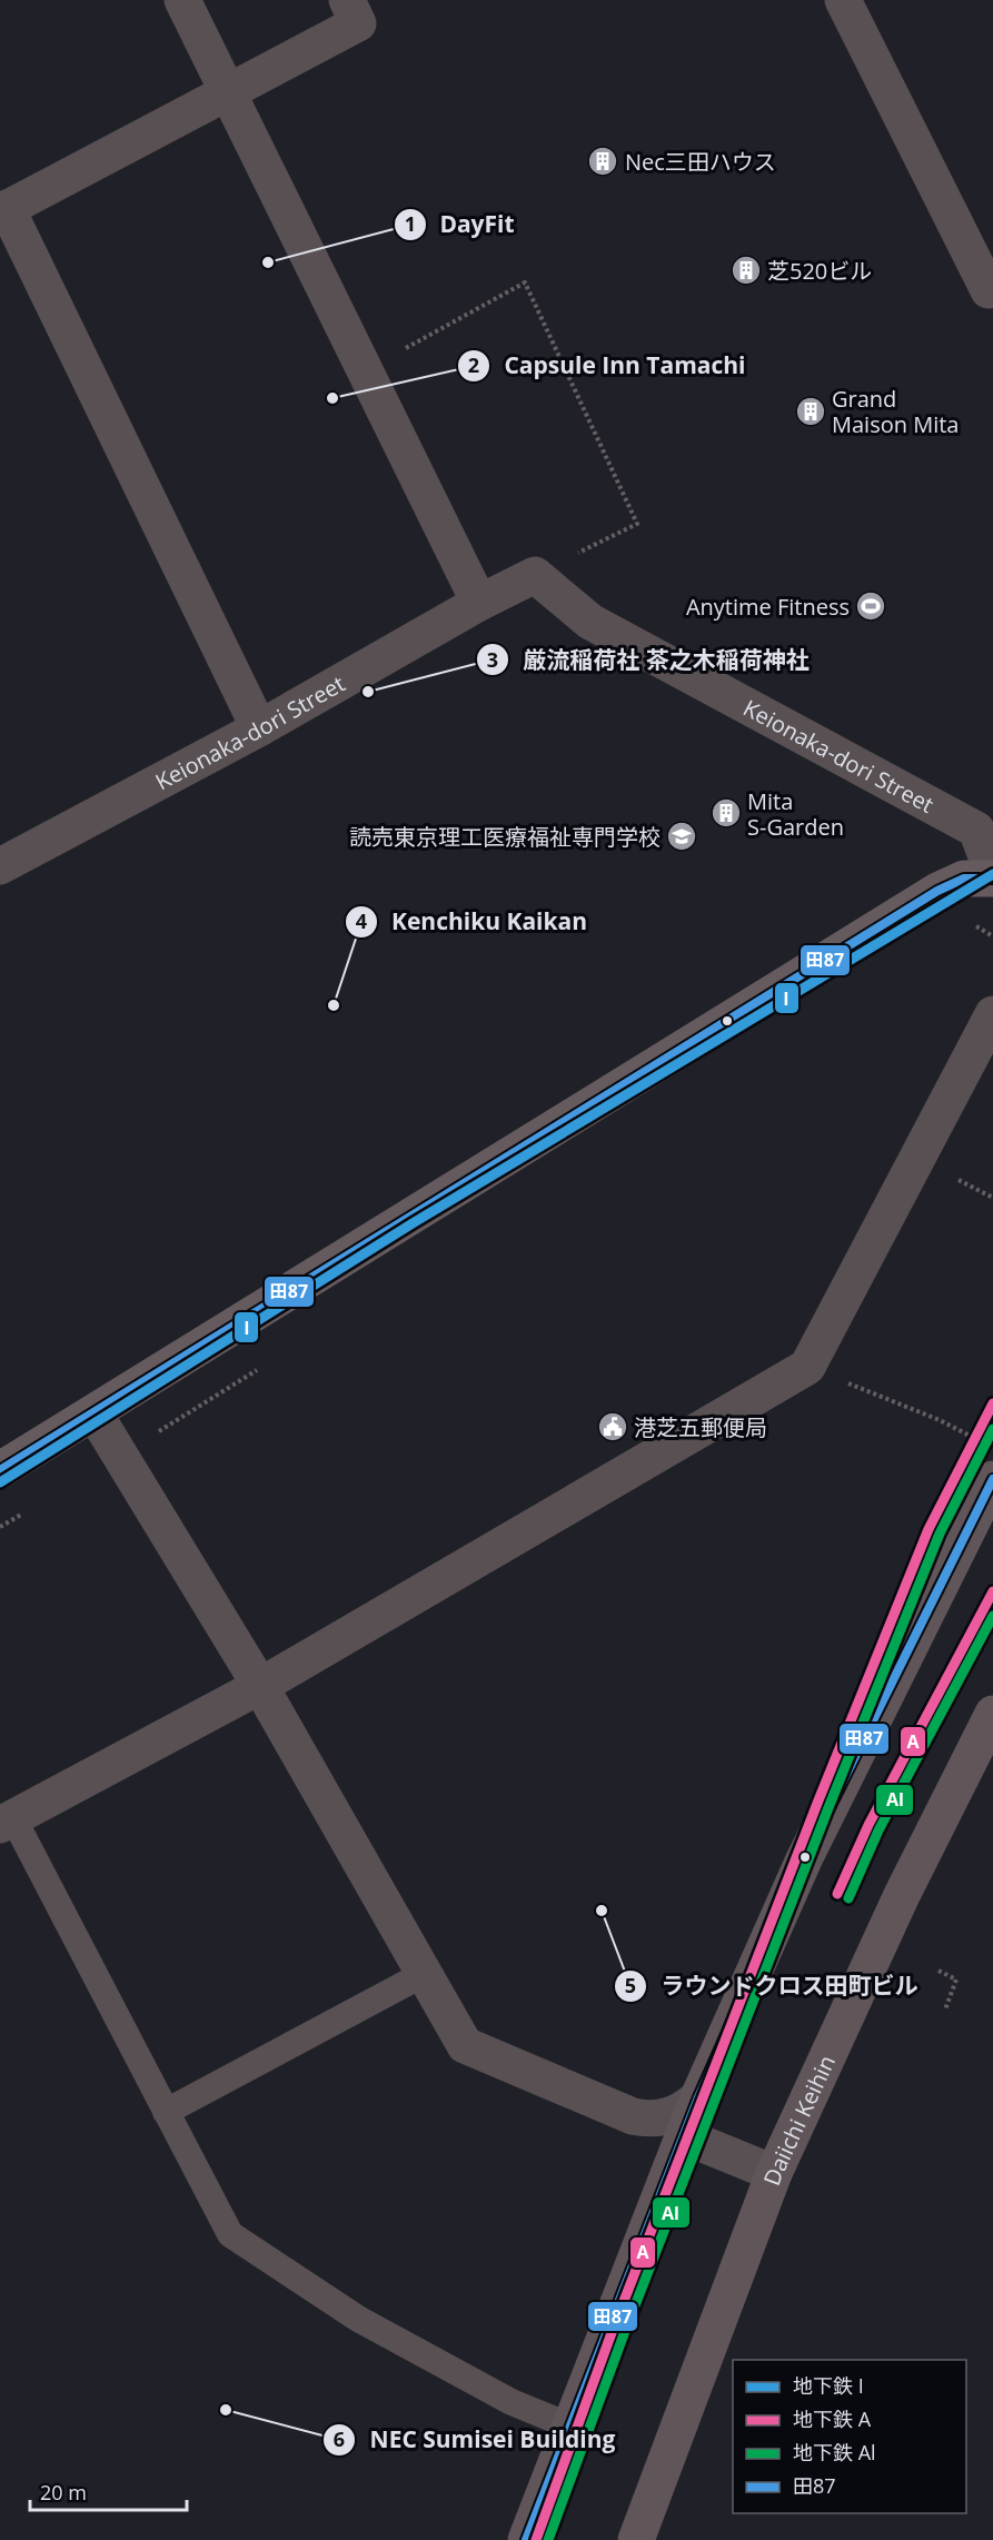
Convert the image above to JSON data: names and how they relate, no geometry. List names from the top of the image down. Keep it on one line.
{"streets":{"highway":["Daiichi Keihin"],"street":["Keionaka-dori Street"]},"places":{"building":["Nec三田ハウス","芝520ビル","Grand Maison Mita","Mita S-Garden"],"other":["DayFit","Capsule Inn Tamachi","厳流稲荷社 茶之木稲荷神社","Kenchiku Kaikan","ラウンドクロス田町ビル","NEC Sumisei Building"],"sports":["Anytime Fitness"],"school or university":["読売東京理工医療福祉専門学校"],"public building":["港芝五郵便局"]},"lines":["metro line I","transit line 田87","metro line A","metro line Al"],"legend":["地下鉄 I","地下鉄 A","地下鉄 Al","田87"],"scale_bar":"20 m"}
